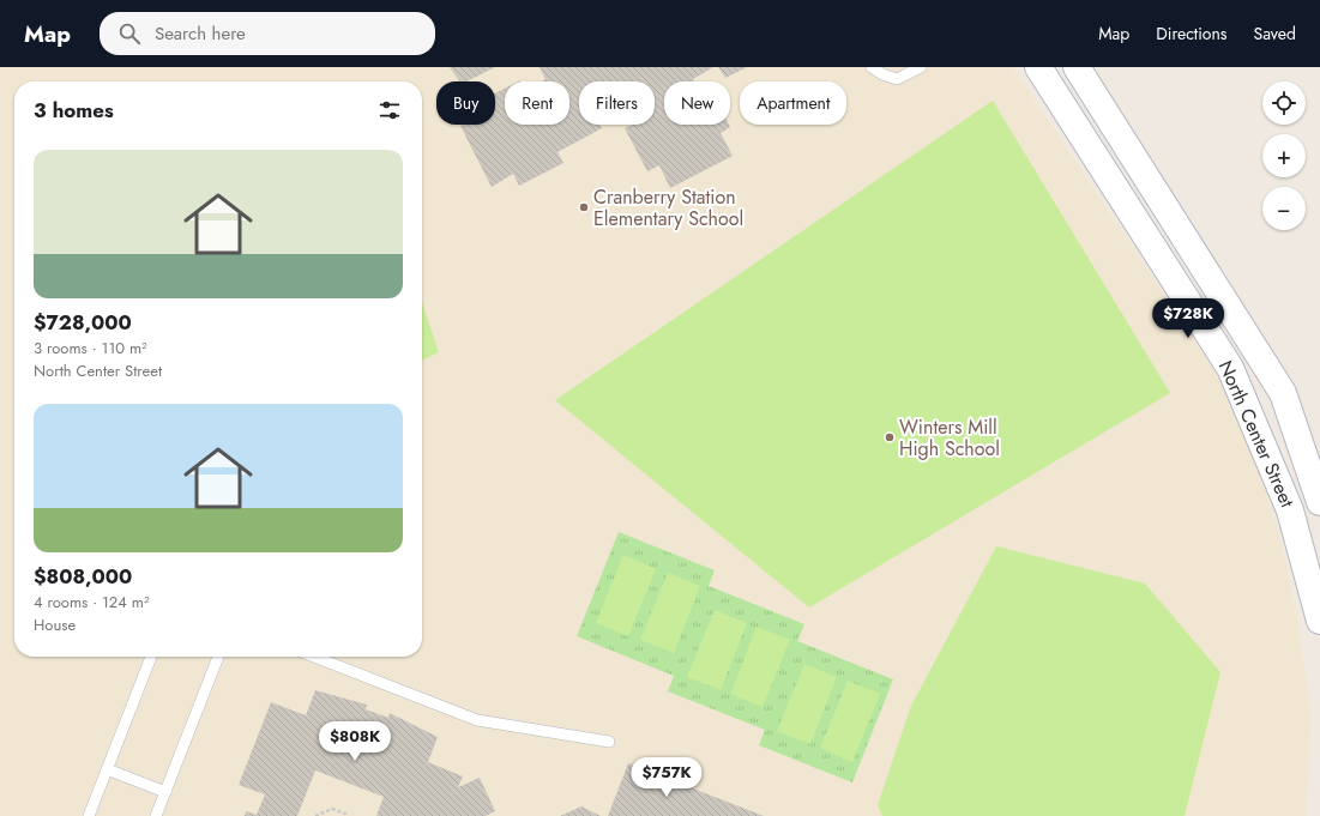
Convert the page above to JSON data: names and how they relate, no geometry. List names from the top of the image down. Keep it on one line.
{"streets":{"street":["North Center Street"]},"places":["Cranberry Station Elementary School","Winters Mill High School"],"page":{"header":"Map","search":"Search here","nav":["Map","Directions","Saved"],"map_buttons":["+","−"],"chip":["Buy","Rent","Filters","New","Apartment"],"heading":"3 homes","list":[{"name":"$728,000","note":"3 rooms · 110 m² · North Center Street"},{"name":"$808,000","note":"4 rooms · 124 m² · House"}],"price":["$728K","$808K","$757K"]}}
